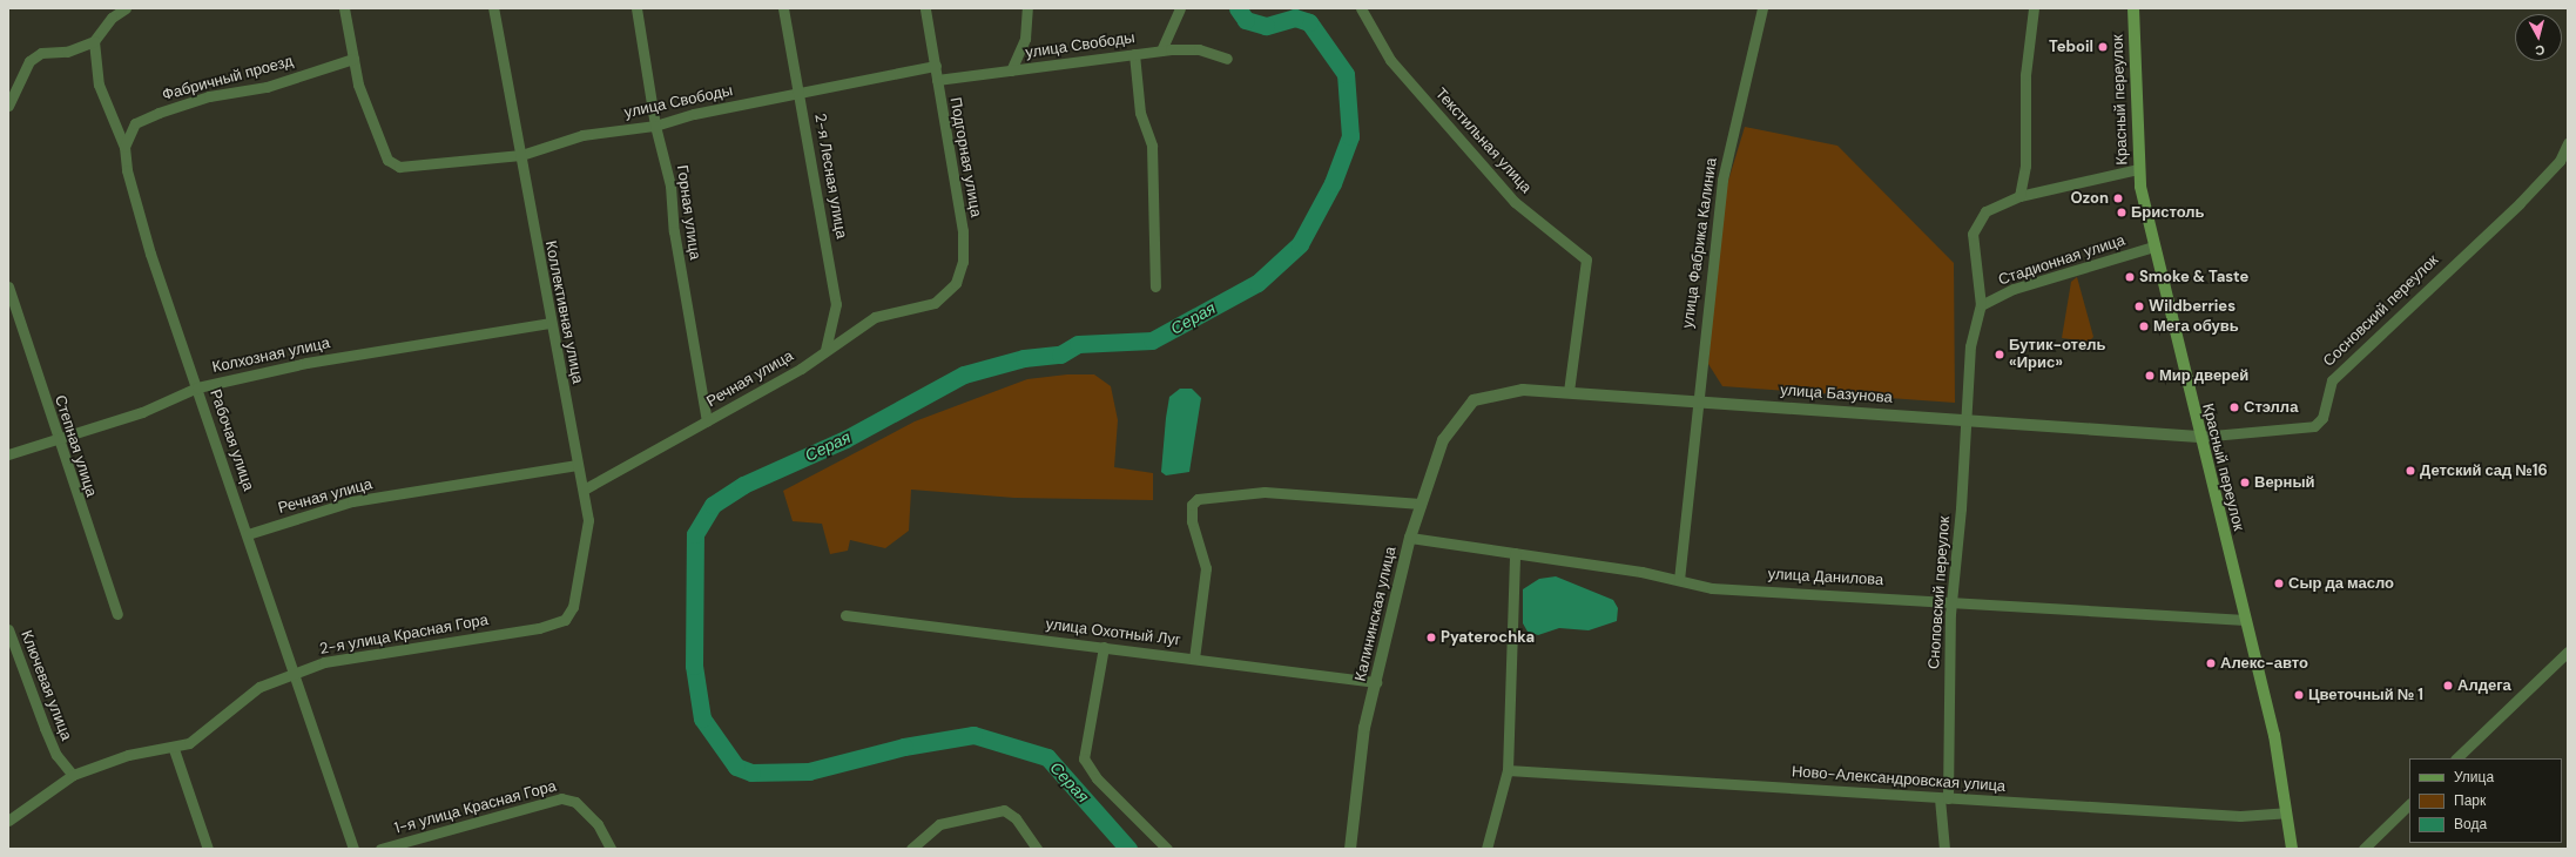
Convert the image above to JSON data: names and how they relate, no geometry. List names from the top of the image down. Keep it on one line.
{"streets":{"main road":["Красный переулок"],"street":["улица Свободы","Фабричный проезд","Текстильная улица","Подгорная улица","2-я Лесная улица","Горная улица","улица Фабрика Калиниа","Стадионная улица","Сосновский переулок","Коллективная улица","Колхозная улица","Речная улица","улица Базунова","Рабочая улица","Степная улица","улица Данилова","Сноповский переулок","Калининская улица","улица Охотный Луг","2-я улица Красная Гора","Ключевая улица","Ново-Александровская улица","1-я улица Красная Гора"]},"crossings":[["улица Свободы","Фабричный проезд"],["улица Свободы","Подгорная улица"],["улица Свободы","2-я Лесная улица"],["улица Свободы","Горная улица"],["улица Свободы","Коллективная улица"],["Фабричный проезд","Рабочая улица"],["Красный переулок","Стадионная улица"],["Красный переулок","Сосновский переулок"],["Красный переулок","улица Базунова"],["Красный переулок","улица Данилова"],["Красный переулок","Ново-Александровская улица"],["Текстильная улица","улица Базунова"],["Подгорная улица","Речная улица"],["2-я Лесная улица","Речная улица"],["Горная улица","Речная улица"],["улица Фабрика Калиниа","улица Базунова"],["улица Фабрика Калиниа","улица Данилова"],["Стадионная улица","Сноповский переулок"],["Сосновский переулок","улица Базунова"],["Коллективная улица","Колхозная улица"],["Коллективная улица","Речная улица"],["Коллективная улица","2-я улица Красная Гора"],["Колхозная улица","Рабочая улица"],["Колхозная улица","Степная улица"],["Речная улица","Рабочая улица"],["улица Базунова","Сноповский переулок"],["улица Базунова","Калининская улица"],["Рабочая улица","2-я улица Красная Гора"],["улица Данилова","Сноповский переулок"],["улица Данилова","Калининская улица"],["Сноповский переулок","Ново-Александровская улица"],["Калининская улица","улица Охотный Луг"],["2-я улица Красная Гора","Ключевая улица"]],"water":["Серая"],"places":["Teboil","Ozon","Бристоль","Smoke & Taste","Wildberries","Мега обувь","Бутик-отель «Ирис»","Мир дверей","Стэлла","Детский сад №16","Верный","Сыр да масло","Pyaterochka","Алекс-авто","Алдега","Цветочный № 1"],"legend":["Улица","Парк","Вода"],"north":"bottom"}
